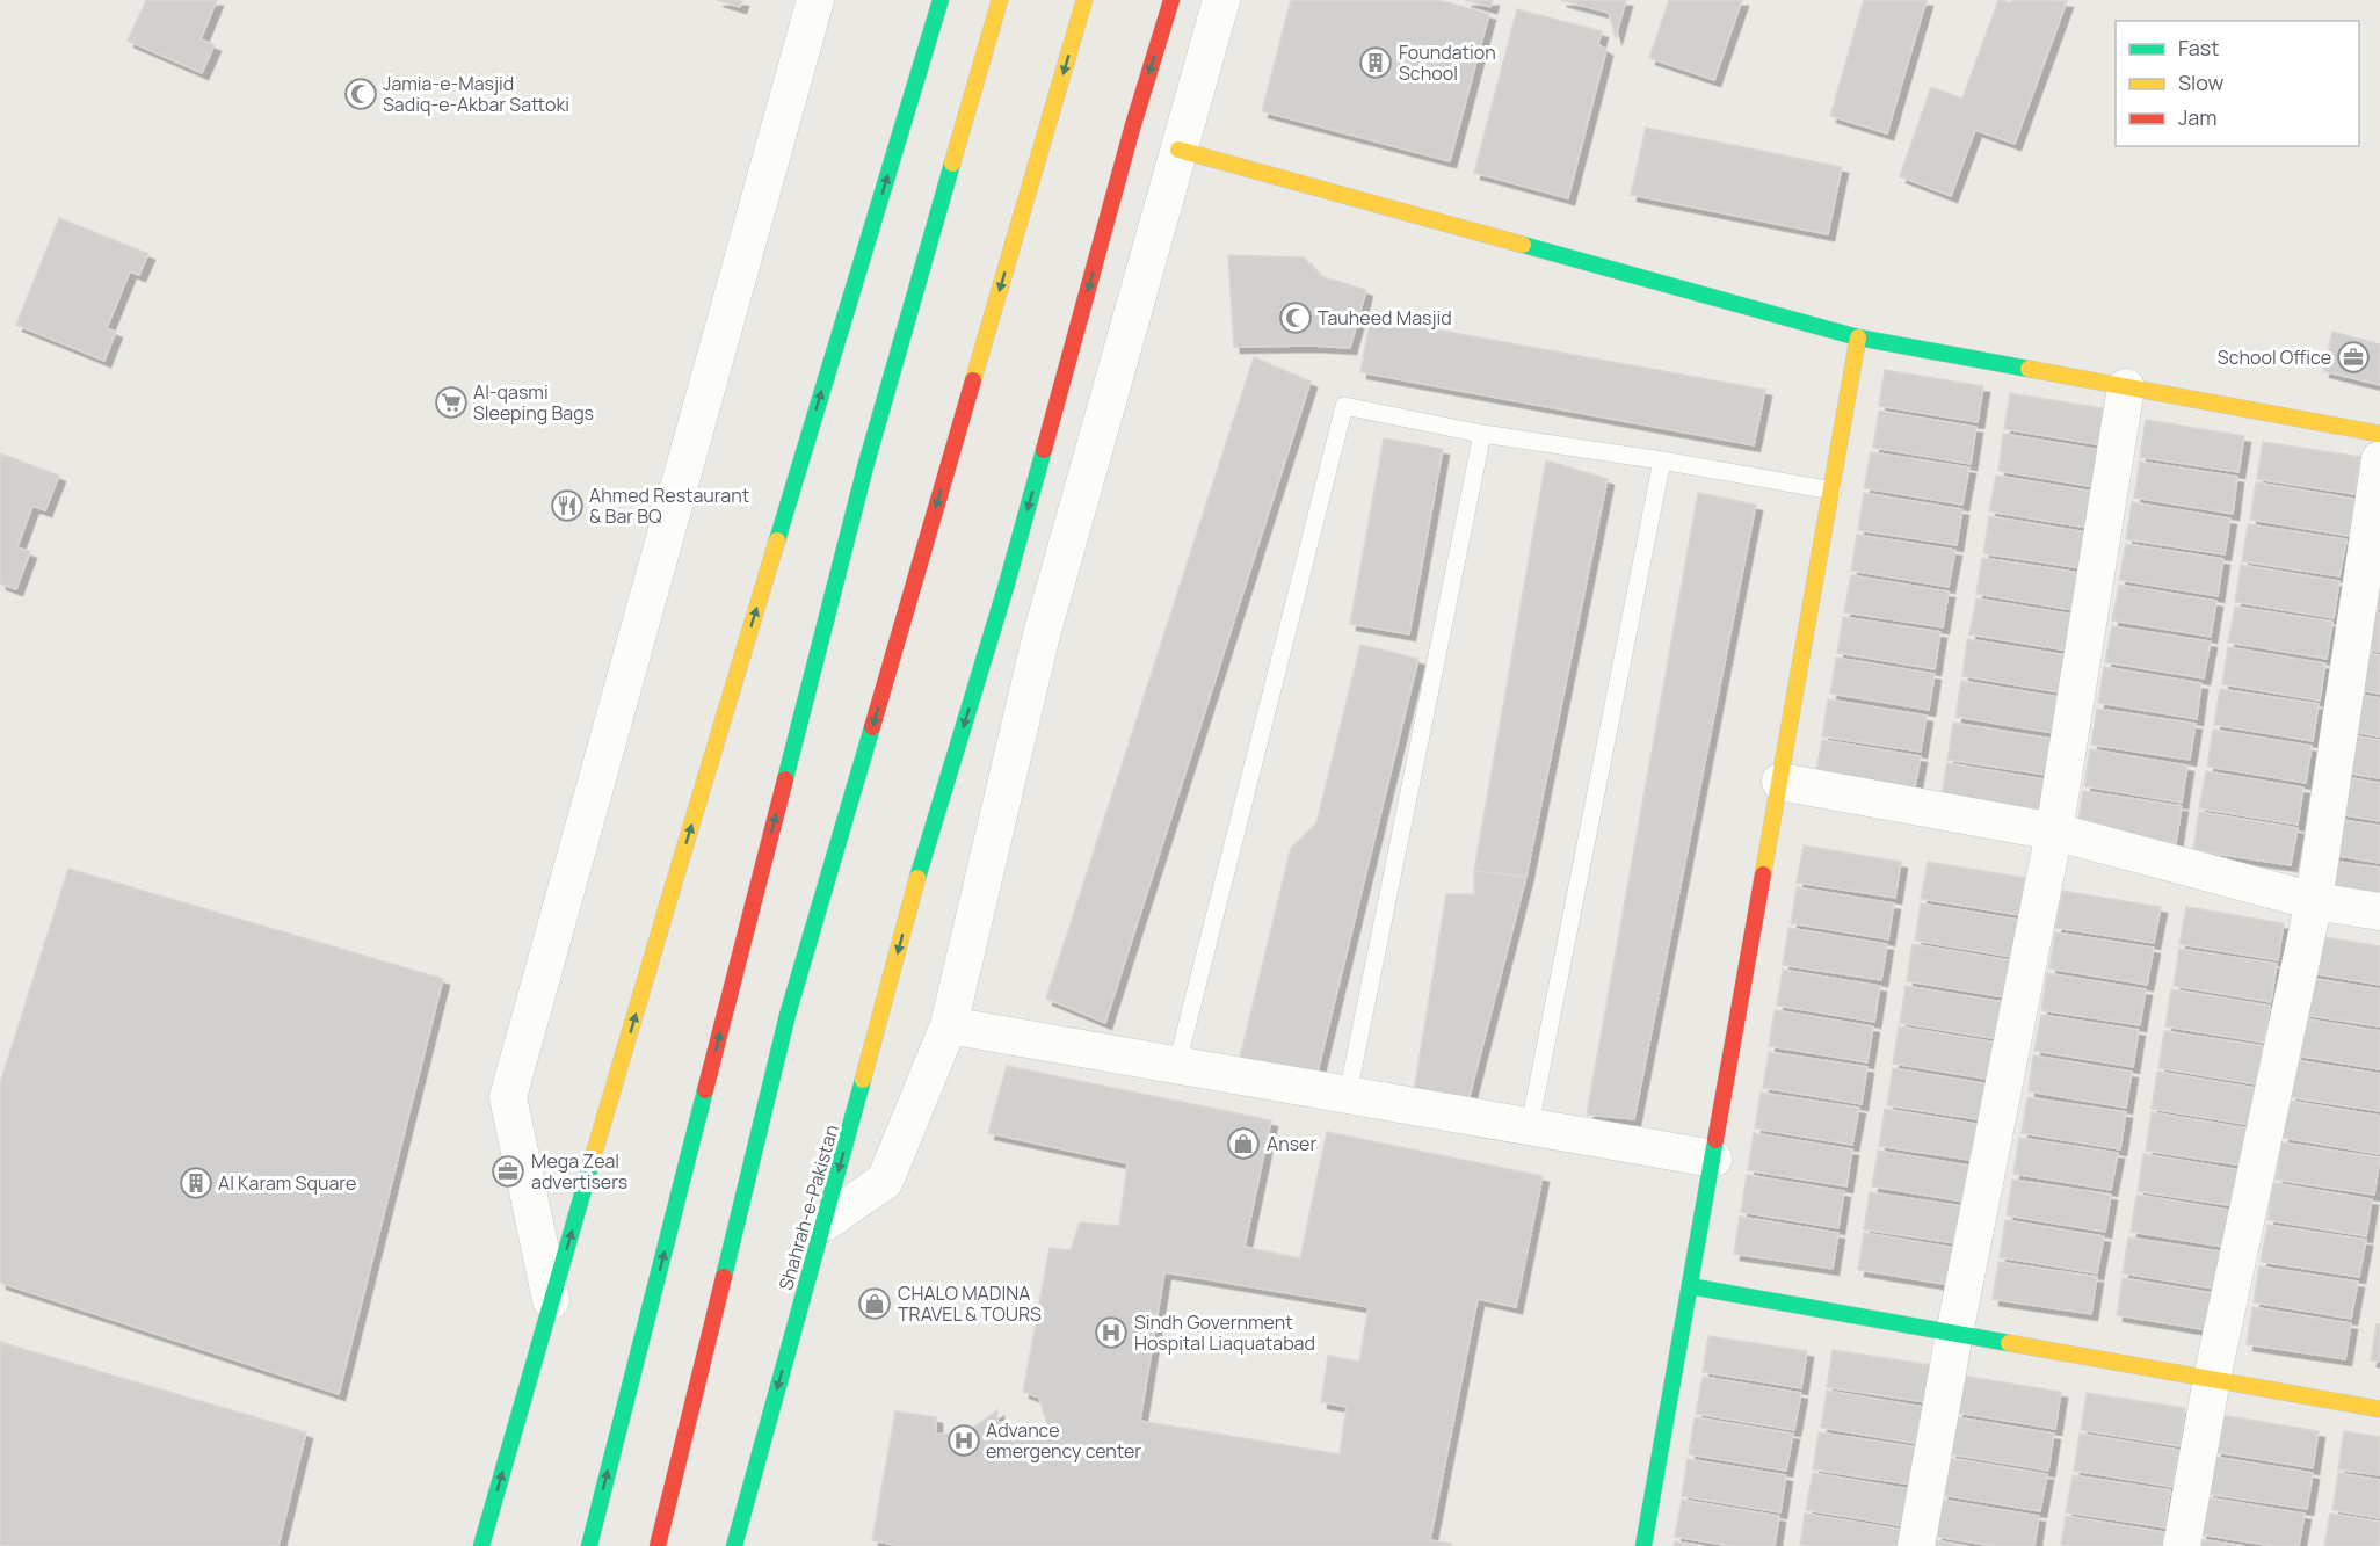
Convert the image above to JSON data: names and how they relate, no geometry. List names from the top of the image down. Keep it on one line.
{"streets":{"main road":["Shahrah-e-Pakistan"]},"places":{"building":["Foundation School","Al Karam Square"],"mosque":["Jamia-e-Masjid Sadiq-e-Akbar Sattoki","Tauheed Masjid"],"office":["School Office","Mega Zeal advertisers"],"supermarket":["Al-qasmi Sleeping Bags"],"restaurant":["Ahmed Restaurant & Bar BQ"],"shop":["Anser","CHALO MADINA TRAVEL & TOURS"],"hospital":["Sindh Government Hospital Liaquatabad","Advance emergency center"]},"legend":["Fast","Slow","Jam"]}
